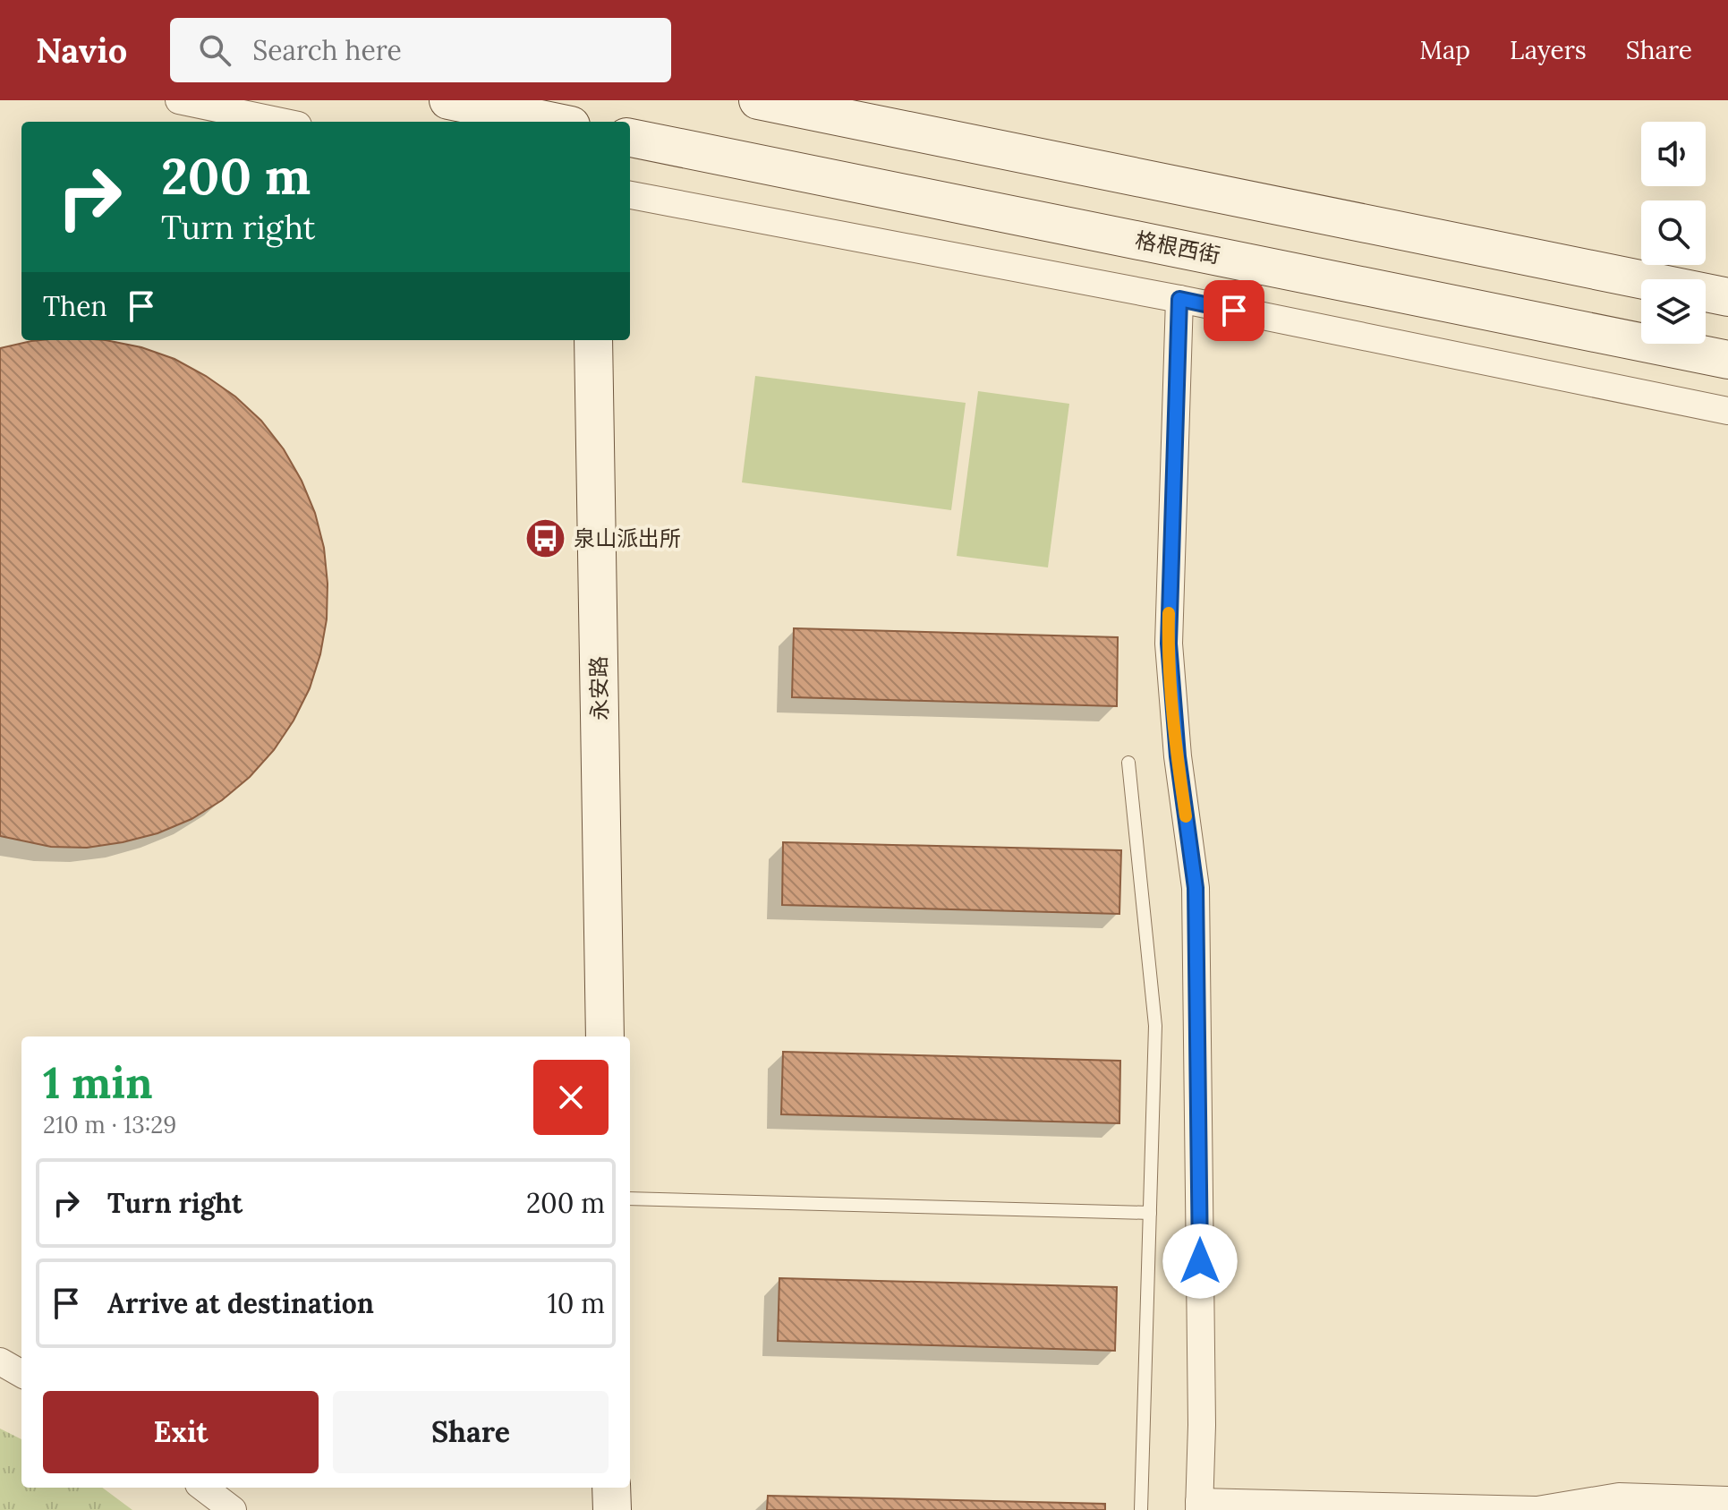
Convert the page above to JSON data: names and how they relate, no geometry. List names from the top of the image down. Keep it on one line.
{"streets":{"street":["格根西街","永安路"]},"places":{"bus stop":["泉山派出所"]},"page":{"header":"Navio","search":"Search here","nav":["Map","Layers","Share"],"turn":["200 m","Turn right"],"then":"Then","heading":["1 min","210 m · 13:29"],"list":[{"name":"Turn right","value":"200 m"},{"name":"Arrive at destination","value":"10 m"}],"buttons":["Exit","Share"]}}
